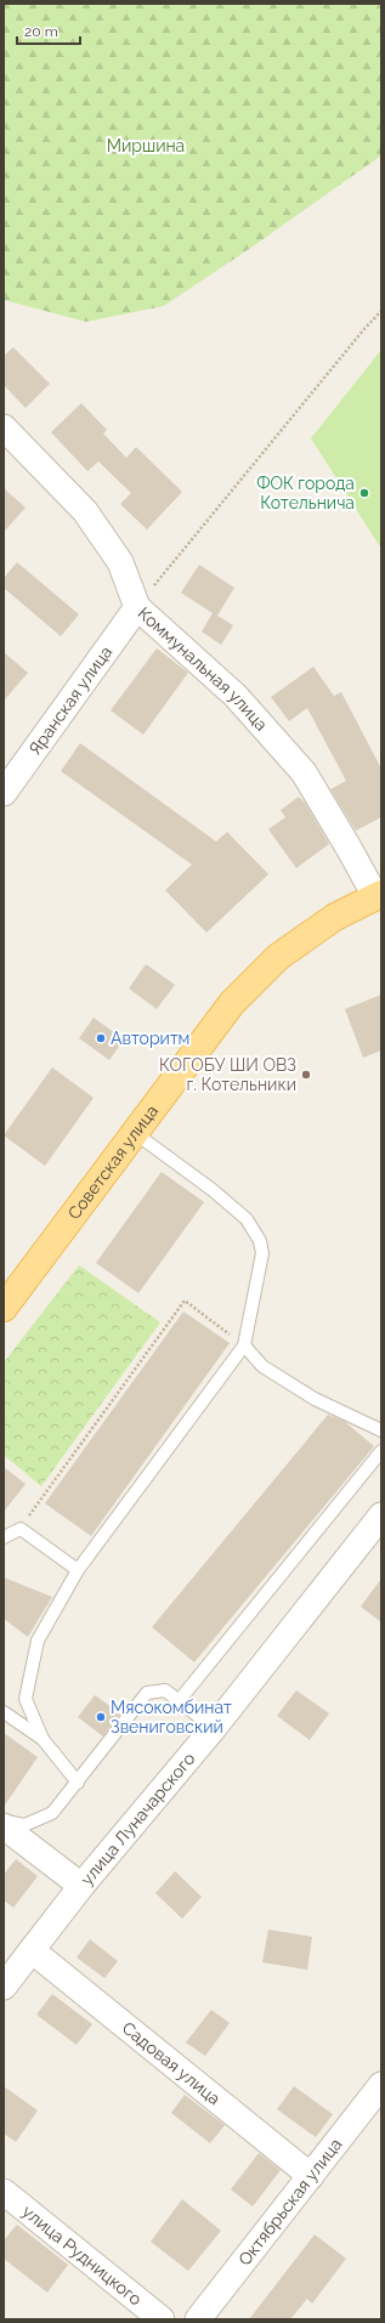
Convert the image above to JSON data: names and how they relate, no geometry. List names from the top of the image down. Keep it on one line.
{"streets":{"main road":["Советская улица"],"street":["Коммунальная улица","Яранская улица","улица Луначарского","Садовая улица","Октябрьская улица","улица Рудницкого"]},"crossings":[["Коммунальная улица","Яранская улица"],["Коммунальная улица","Советская улица"],["улица Луначарского","Садовая улица"],["Садовая улица","Октябрьская улица"]],"parks":["Миршина"],"places":["ФОК города Котельнича","Авторитм","КОГОБУ ШИ ОВЗ г. Котельники","Мясокомбинат Звениговский"],"scale_bar":"20 m"}
